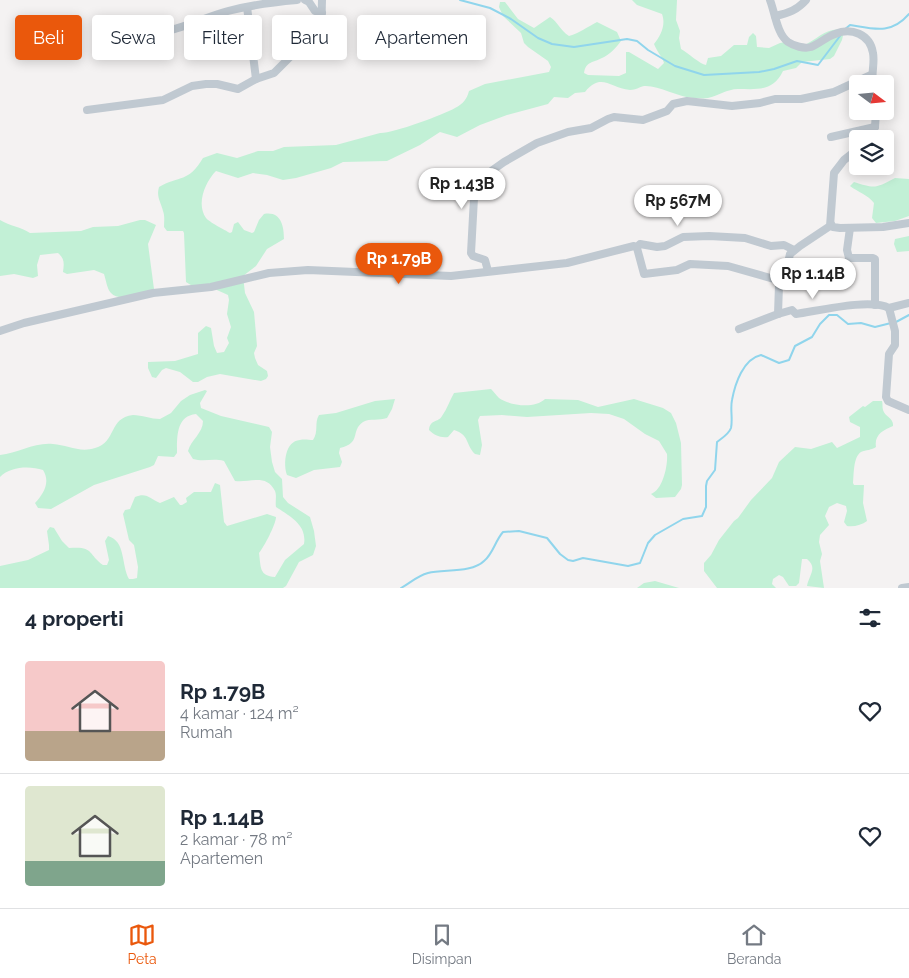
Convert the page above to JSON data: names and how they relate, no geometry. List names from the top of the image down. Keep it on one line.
{"north":"right","page":{"chip":["Beli","Sewa","Filter","Baru","Apartemen"],"price":["Rp 1.43B","Rp 567M","Rp 1.79B","Rp 1.14B"],"heading":"4 properti","list":[{"name":"Rp 1.79B","note":"4 kamar · 124 m² · Rumah"},{"name":"Rp 1.14B","note":"2 kamar · 78 m² · Apartemen"}],"tabs":["Peta","Disimpan","Beranda"]}}
